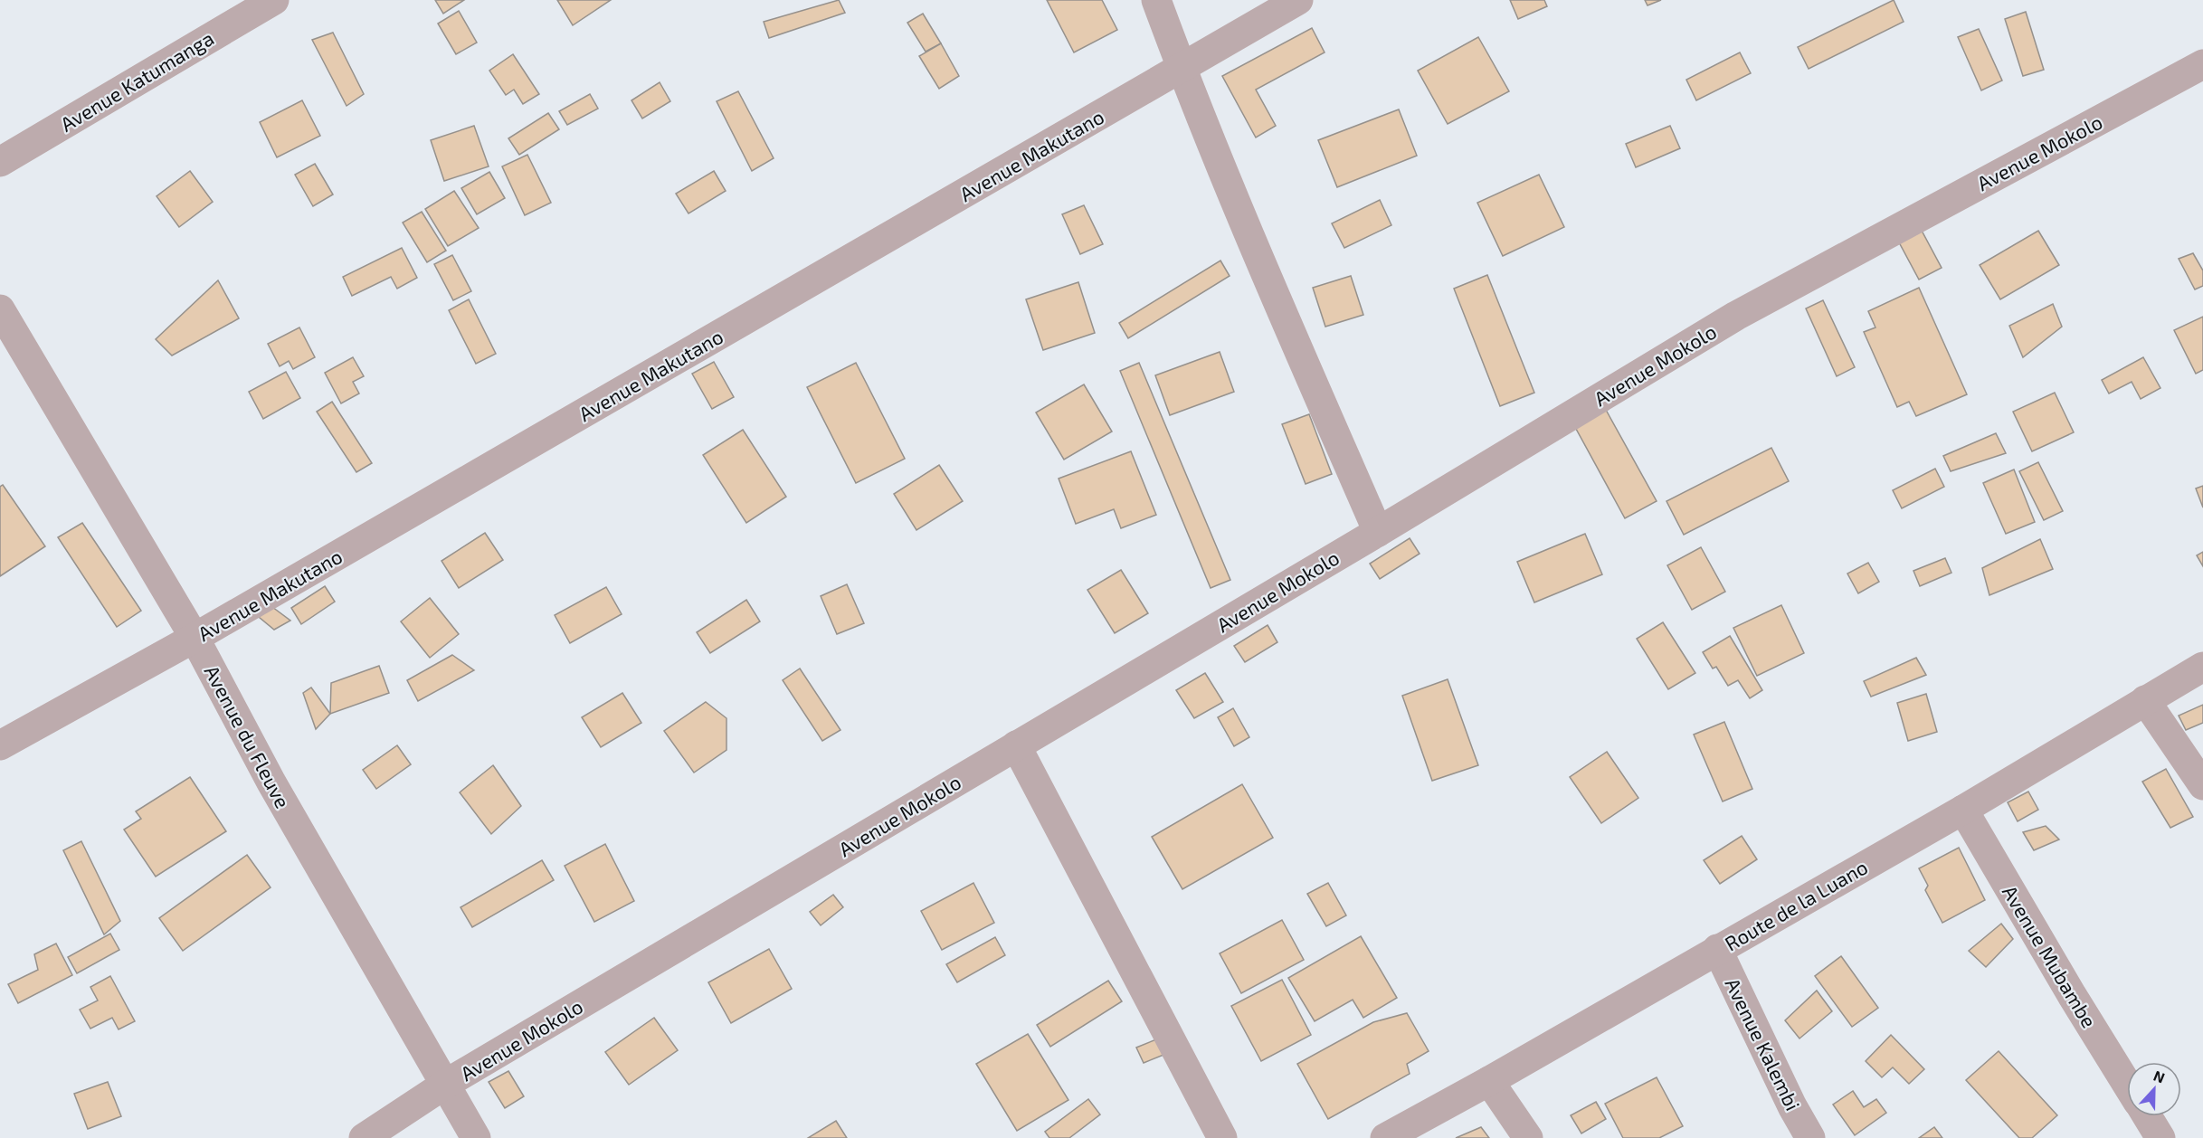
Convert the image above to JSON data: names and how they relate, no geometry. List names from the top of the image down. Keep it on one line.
{"streets":{"street":["Avenue Katumanga","Avenue Mokolo","Avenue Makutano","Avenue du Fleuve","Route de la Luano","Avenue Mubambe","Avenue Kalembi"]},"crossings":[["Avenue Mokolo","Avenue du Fleuve"],["Avenue Makutano","Avenue du Fleuve"],["Route de la Luano","Avenue Mubambe"],["Route de la Luano","Avenue Kalembi"]],"north":"top"}
